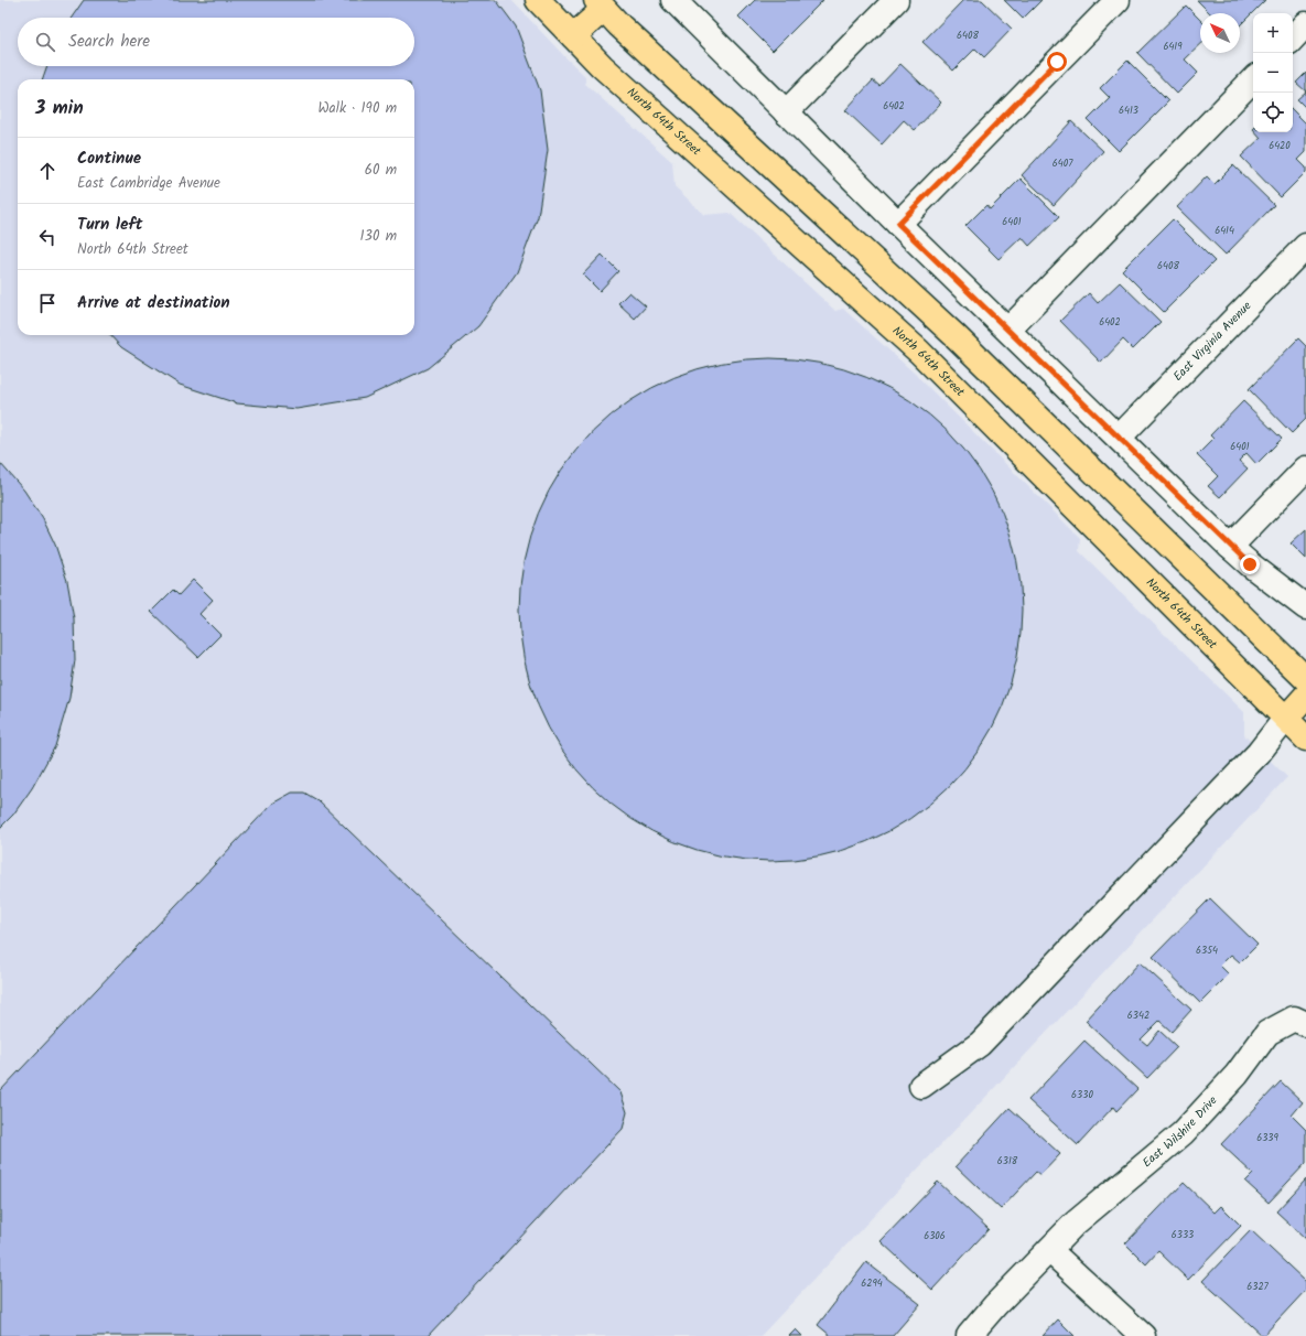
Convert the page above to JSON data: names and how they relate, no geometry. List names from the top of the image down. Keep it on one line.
{"streets":{"main road":["North 64th Street"],"street":["East Virginia Avenue","East Wilshire Drive"]},"house_numbers":["6408","6419","6402","6413","6420","6407","6401","6414","6408","6402","6401","6354","6342","6330","6339","6318","6333","6306","6294","6327"],"north":"top left","page":{"map_buttons":["+","−"],"search":"Search here","heading":["3 min","Walk · 190 m"],"list":[["Continue","East Cambridge Avenue","60 m"],["Turn left","North 64th Street","130 m"],"Arrive at destination"]}}
